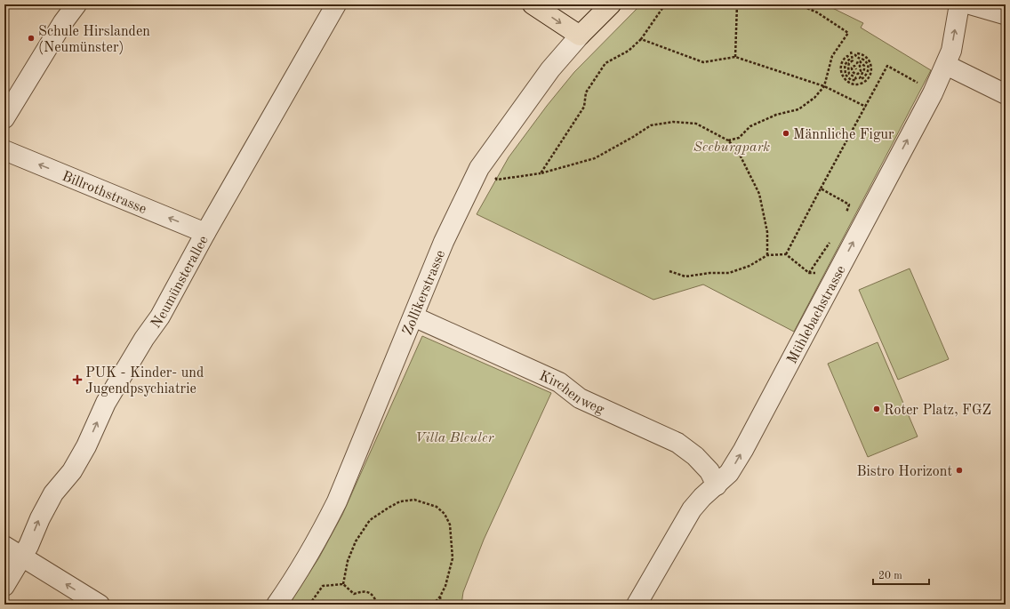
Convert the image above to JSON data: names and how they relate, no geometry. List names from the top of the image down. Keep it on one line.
{"streets":{"main road":["Zollikerstrasse"],"street":["Billrothstrasse","Neumünsterallee","Mühlebachstrasse","Kirchenweg"]},"crossings":[["Billrothstrasse","Neumünsterallee"],["Zollikerstrasse","Kirchenweg"],["Mühlebachstrasse","Kirchenweg"]],"one_way":["Billrothstrasse","Neumünsterallee","Mühlebachstrasse"],"parks":["Seeburgpark","Villa Bleuler"],"places":{"other":["Schule Hirslanden (Neumünster)","Männliche Figur","Roter Platz, FGZ","Bistro Horizont"],"health":["PUK - Kinder- und Jugendpsychiatrie"]},"scale_bar":"20 m"}
